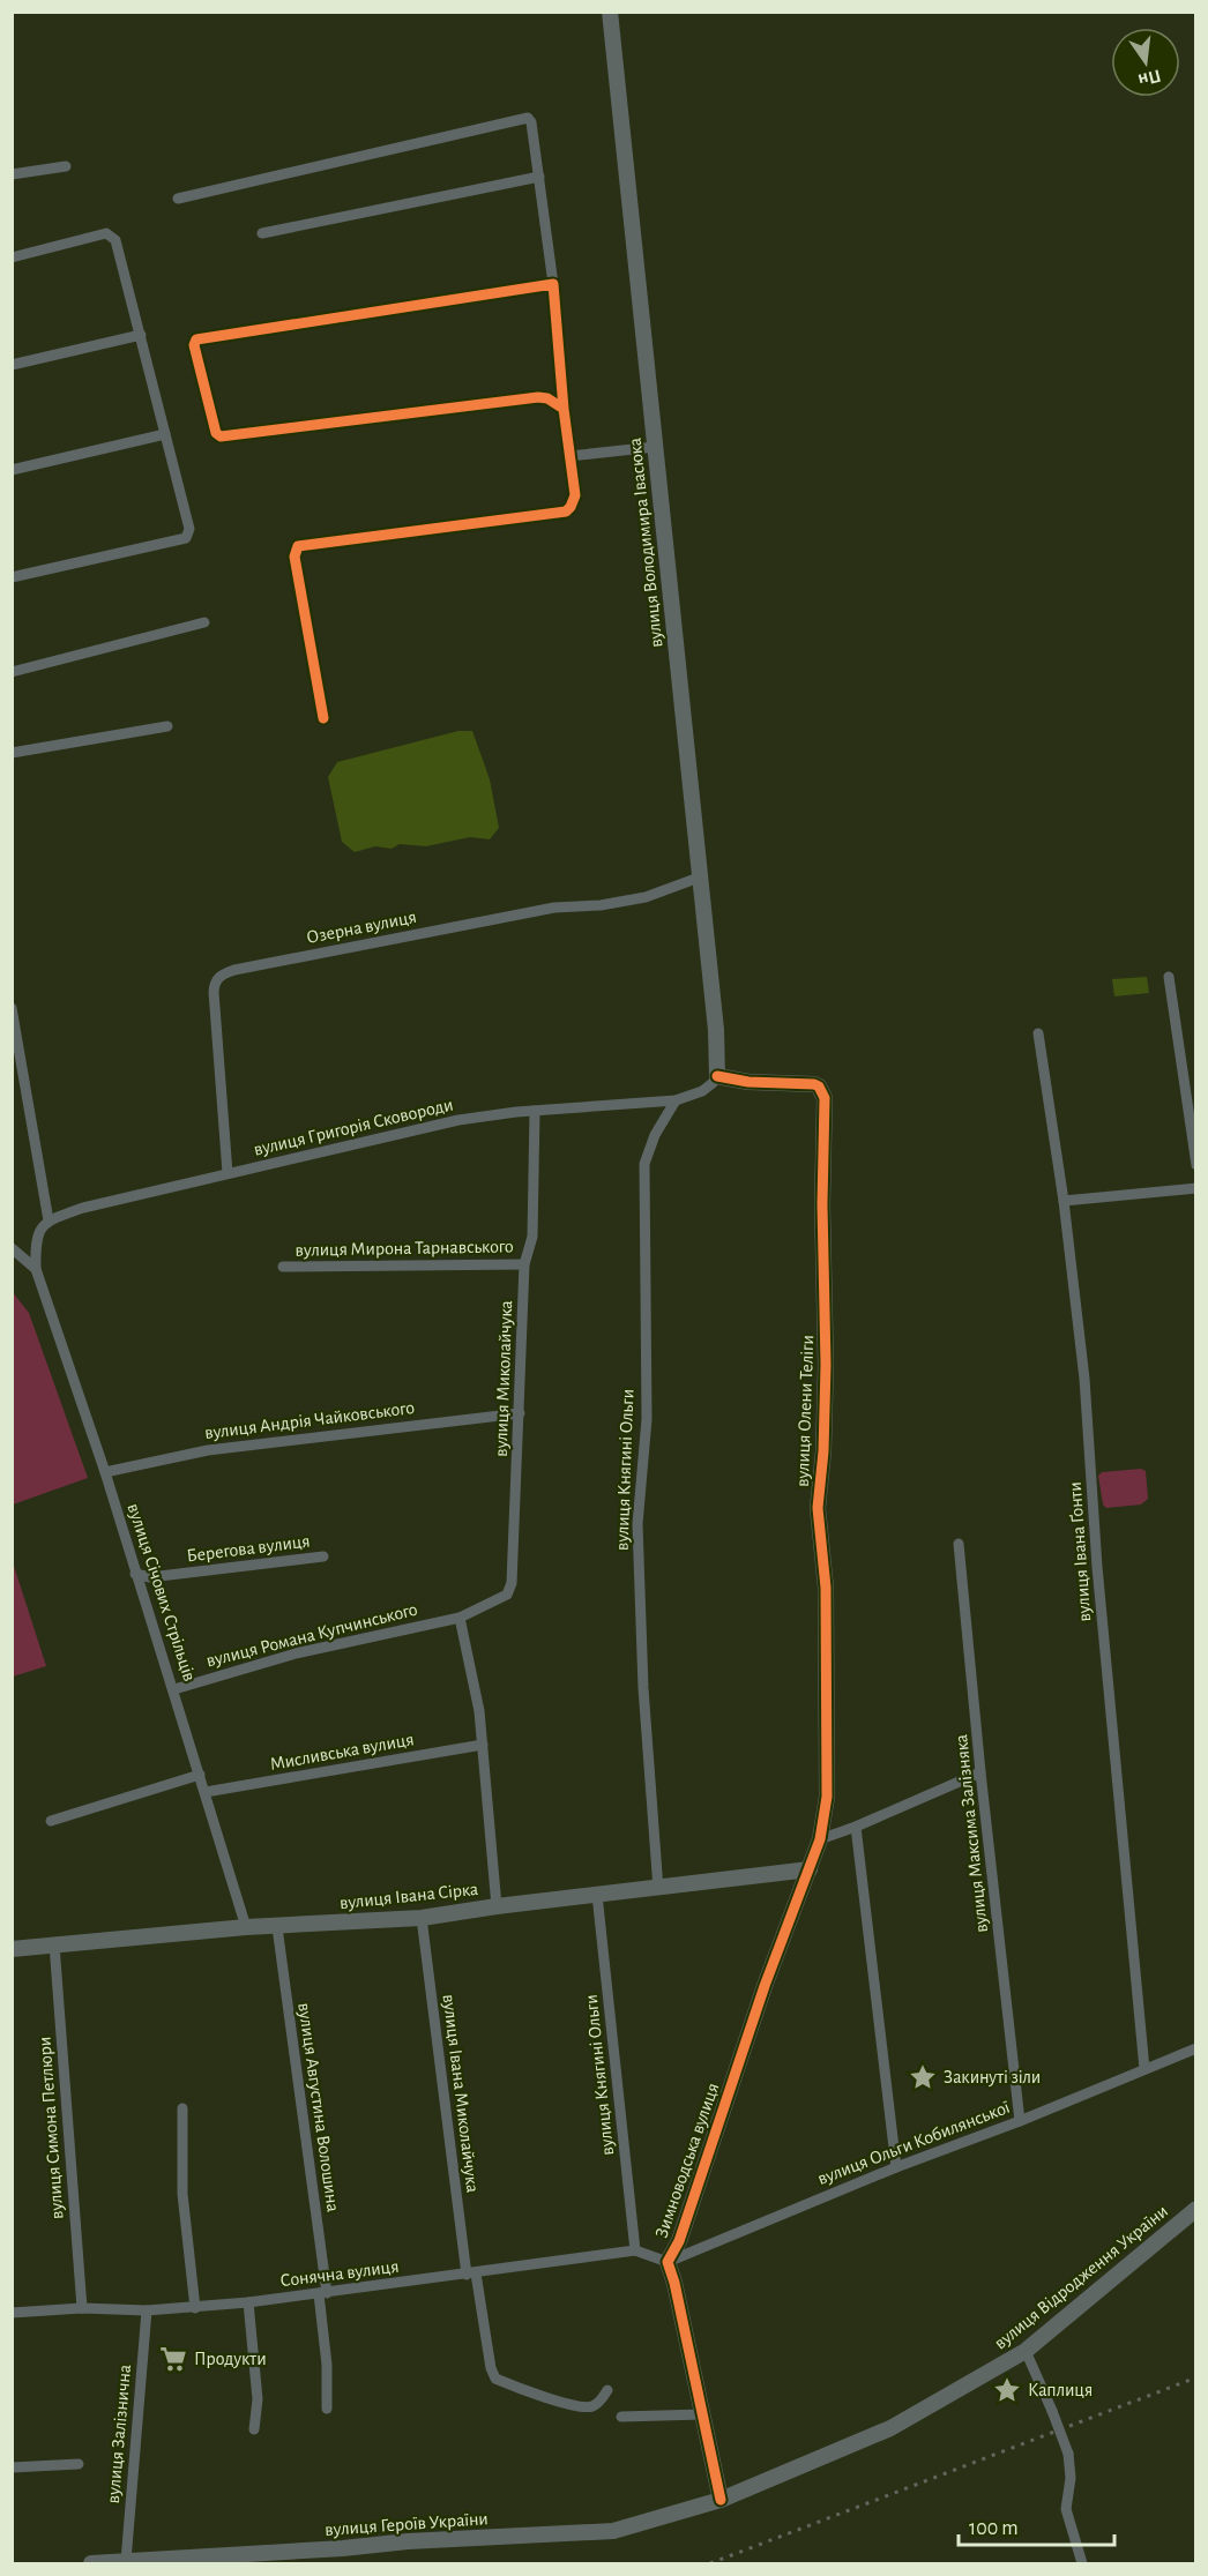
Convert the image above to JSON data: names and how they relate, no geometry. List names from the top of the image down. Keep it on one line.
{"streets":{"street":["вулиця Володимира Івасюка","Озерна вулиця","вулиця Григорія Сковороди","вулиця Мирона Тарнавського","вулиця Миколайчука","вулиця Олени Теліги","вулиця Андрія Чайковського","вулиця Княгині Ольги","Берегова вулиця","вулиця Івана Ґонти","вулиця Січових Стрільців","вулиця Романа Купчинського","Мисливська вулиця","вулиця Максима Залізняка","вулиця Івана Сірка","вулиця Івана Миколайчука","вулиця Августина Волошина","вулиця Симона Петлюри","вулиця Ольги Кобилянської","Зимноводська вулиця","Сонячна вулиця","вулиця Відродження України","вулиця Залізнична","вулиця Героїв України"]},"crossings":[["вулиця Володимира Івасюка","Озерна вулиця"],["вулиця Володимира Івасюка","вулиця Григорія Сковороди"],["вулиця Володимира Івасюка","вулиця Олени Теліги"],["Озерна вулиця","вулиця Григорія Сковороди"],["вулиця Григорія Сковороди","вулиця Миколайчука"],["вулиця Григорія Сковороди","вулиця Олени Теліги"],["вулиця Григорія Сковороди","вулиця Княгині Ольги"],["вулиця Мирона Тарнавського","вулиця Миколайчука"],["вулиця Миколайчука","вулиця Андрія Чайковського"],["вулиця Миколайчука","вулиця Романа Купчинського"],["вулиця Олени Теліги","Зимноводська вулиця"],["вулиця Андрія Чайковського","вулиця Січових Стрільців"],["вулиця Княгині Ольги","вулиця Івана Сірка"],["вулиця Княгині Ольги","Сонячна вулиця"],["Берегова вулиця","вулиця Січових Стрільців"],["вулиця Івана Ґонти","вулиця Ольги Кобилянської"],["вулиця Січових Стрільців","вулиця Романа Купчинського"],["вулиця Січових Стрільців","Мисливська вулиця"],["вулиця Січових Стрільців","вулиця Івана Сірка"],["вулиця Максима Залізняка","вулиця Ольги Кобилянської"],["вулиця Івана Сірка","вулиця Івана Миколайчука"],["вулиця Івана Сірка","вулиця Августина Волошина"],["вулиця Івана Сірка","вулиця Симона Петлюри"],["вулиця Івана Сірка","Зимноводська вулиця"],["вулиця Івана Миколайчука","Сонячна вулиця"],["вулиця Августина Волошина","Сонячна вулиця"],["вулиця Симона Петлюри","Сонячна вулиця"],["вулиця Ольги Кобилянської","Зимноводська вулиця"],["вулиця Ольги Кобилянської","Сонячна вулиця"],["Зимноводська вулиця","Сонячна вулиця"],["Зимноводська вулиця","вулиця Відродження України"],["Зимноводська вулиця","вулиця Героїв України"],["Сонячна вулиця","вулиця Залізнична"],["вулиця Відродження України","вулиця Героїв України"],["вулиця Залізнична","вулиця Героїв України"]],"places":{"place":["Закинуті зіли","Каплиця"],"supermarket":["Продукти"]},"scale_bar":"100 m","north":"bottom"}
